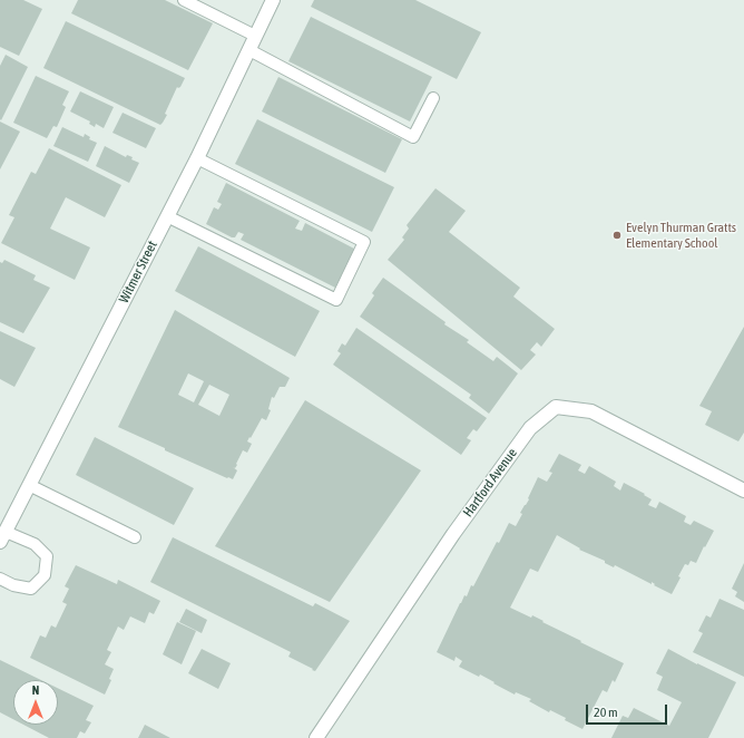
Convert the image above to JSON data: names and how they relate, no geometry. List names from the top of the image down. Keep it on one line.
{"streets":{"street":["Witmer Street","Hartford Avenue"]},"places":["Evelyn Thurman Gratts Elementary School"],"scale_bar":"20 m","north":"top"}
